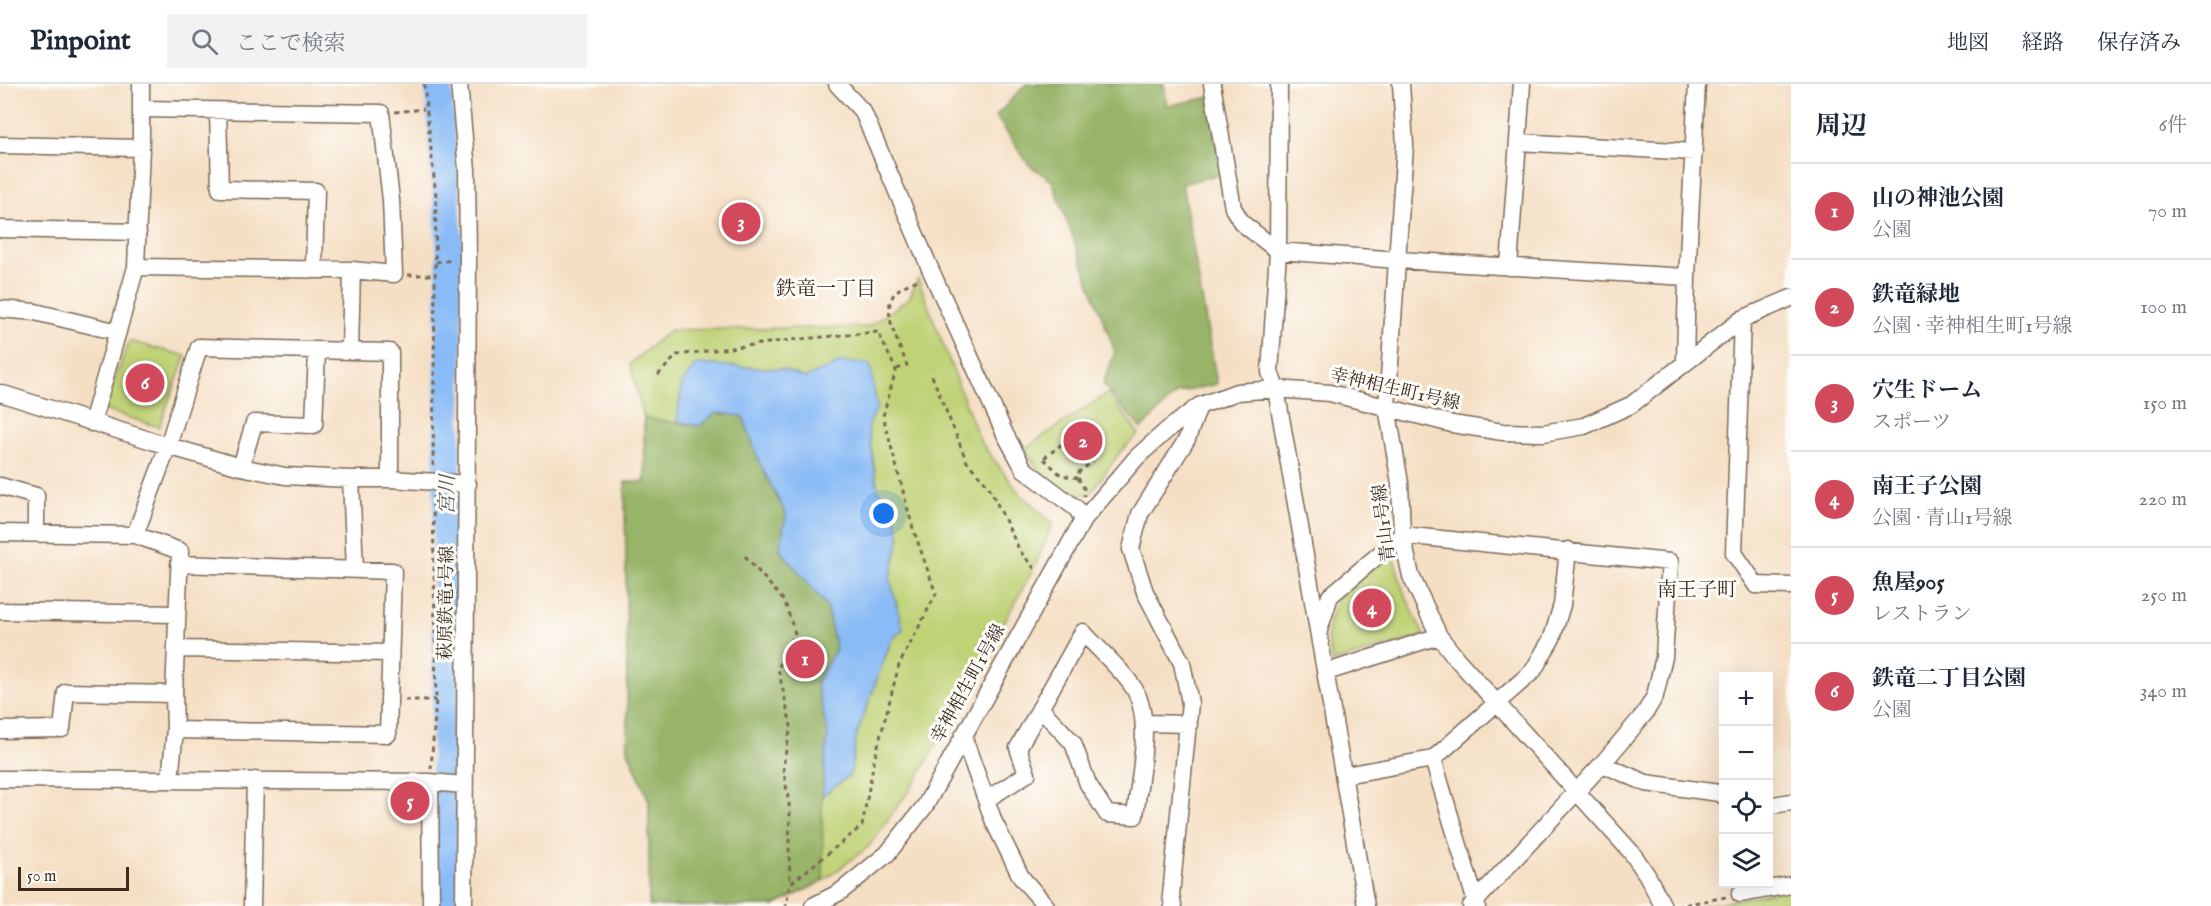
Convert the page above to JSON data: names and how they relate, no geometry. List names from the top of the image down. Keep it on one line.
{"streets":{"street":["幸神相生町1号線","青山1号線","萩原鉄竜1号線"]},"crossings":[["幸神相生町1号線","青山1号線"]],"districts":["鉄竜一丁目","南王子町"],"water":["宮川"],"scale_bar":"50 m","page":{"header":"Pinpoint","search":"ここで検索","nav":["地図","経路","保存済み"],"heading":["周辺","6件"],"list":[{"mark":"1","name":"山の神池公園","note":"公園","value":"70 m"},{"mark":"2","name":"鉄竜緑地","note":"公園 · 幸神相生町1号線","value":"100 m"},{"mark":"3","name":"穴生ドーム","note":"スポーツ","value":"150 m"},{"mark":"4","name":"南王子公園","note":"公園 · 青山1号線","value":"220 m"},{"mark":"5","name":"魚屋905","note":"レストラン","value":"250 m"},{"mark":"6","name":"鉄竜二丁目公園","note":"公園","value":"340 m"}],"pins":["3","6","2","4","1","5"],"map_buttons":["+","−"],"scale":"50 m"}}
